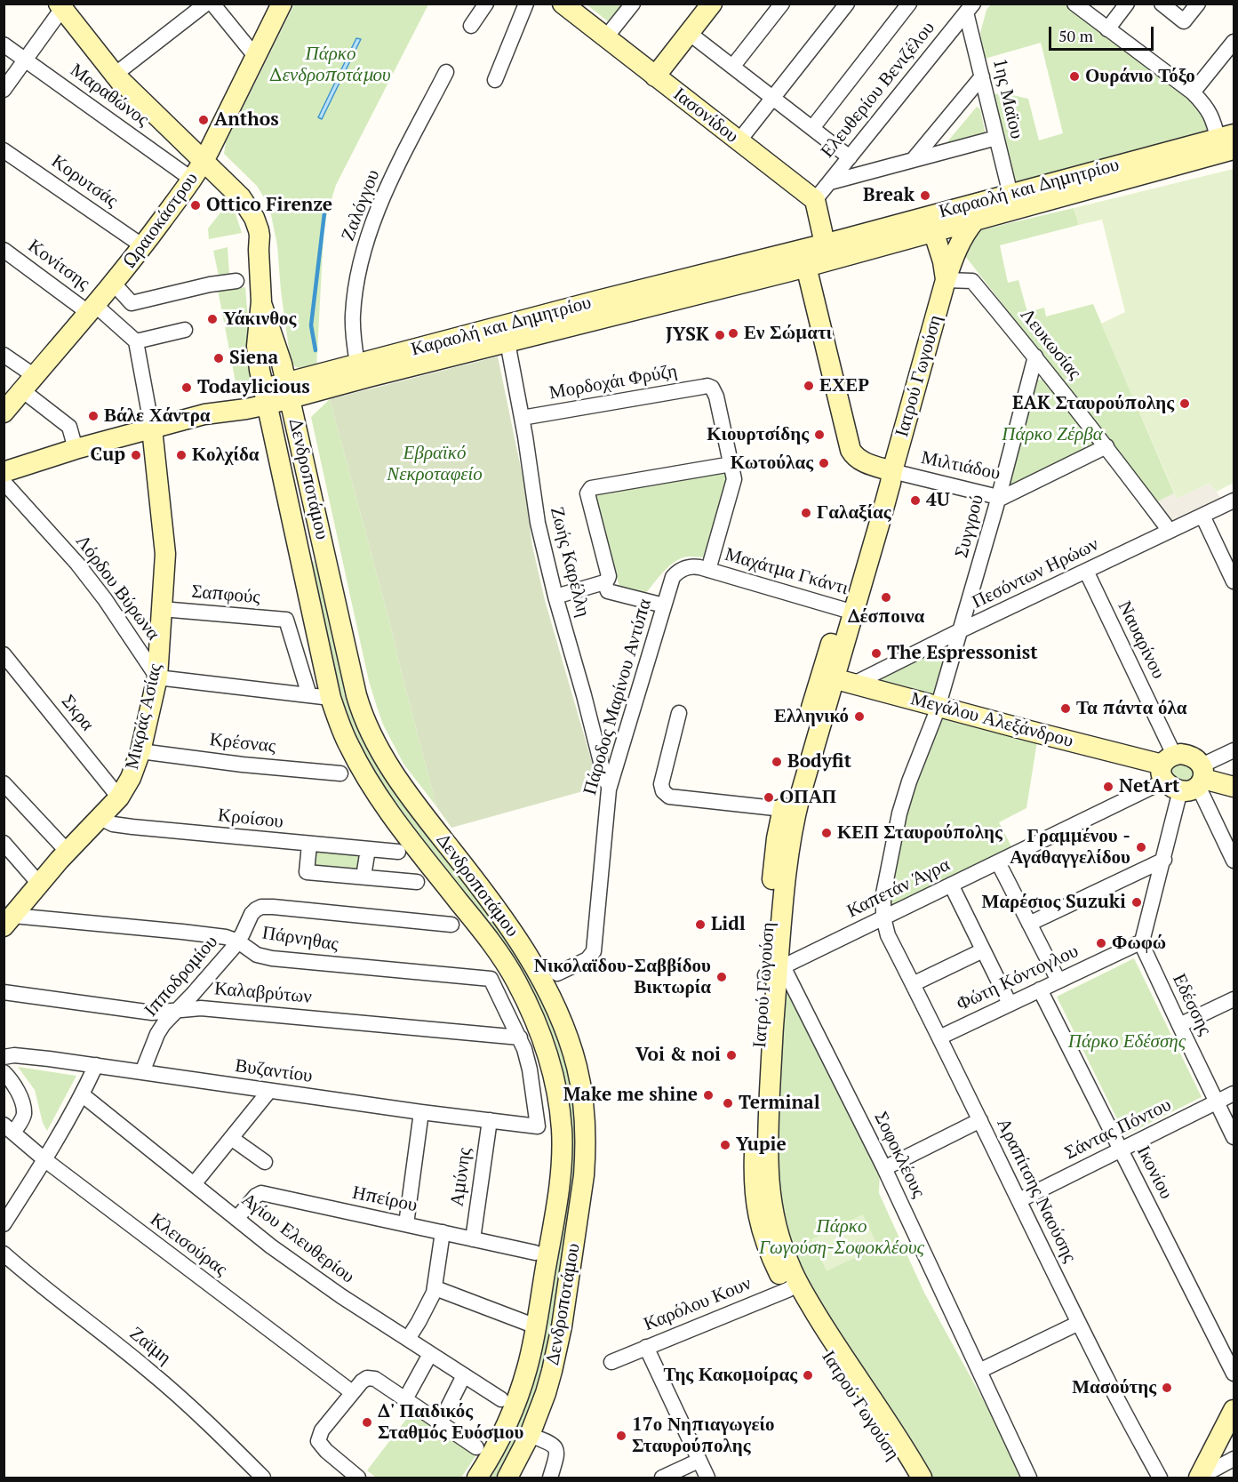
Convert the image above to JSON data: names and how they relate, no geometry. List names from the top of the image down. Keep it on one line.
{"streets":{"main road":["Ιασονίδου","Καραολή και Δημητρίου","Ωραιοκάστρου","Ιατρού Γωγούση","Δενδροποτάμου","Μικράς Ασίας","Μεγάλου Αλεξάνδρου"],"street":["Ελευθερίου Βενιζέλου","Μαραθώνος","1ης Μαϊου","Κορυτσάς","Ζαλόγγου","Κονίτσης","Λευκωσίας","Μορδοχάι Φρύζη","Μιλτιάδου","Συγγρού","Ζωής Καρέλλη","Μαχάτμα Γκάντι","Πεσόντων Ηρώων","Λόρδου Βύρωνα","Σαπφούς","Ναυαρίνου","Πάροδος Μαρίνου Αντύπα","Σκρα","Κρέσνας","Κροίσου","Καπετάν Άγρα","Πάρνηθας","Ιπποδρομίου","Φώτη Κόντογλου","Καλαβρύτων","Εδέσσης","Βυζαντίου","Σάντας Πόντου","Σοφοκλέους","Ικονίου","Αμύνης","Αραπίτσης Ναούσης","Ηπείρου","Αγίου Ελευθερίου","Κλεισούρας","Καρόλου Κουν","Ζαϊμη"]},"crossings":[["Ελευθερίου Βενιζέλου","1ης Μαϊου"],["Ελευθερίου Βενιζέλου","Ιασονίδου"],["Μαραθώνος","Ωραιοκάστρου"],["Μαραθώνος","Δενδροποτάμου"],["1ης Μαϊου","Καραολή και Δημητρίου"],["Κορυτσάς","Ωραιοκάστρου"],["Καραολή και Δημητρίου","Ζαλόγγου"],["Καραολή και Δημητρίου","Ιατρού Γωγούση"],["Καραολή και Δημητρίου","Δενδροποτάμου"],["Καραολή και Δημητρίου","Ζωής Καρέλλη"],["Καραολή και Δημητρίου","Μικράς Ασίας"],["Ωραιοκάστρου","Κονίτσης"],["Ωραιοκάστρου","Δενδροποτάμου"],["Λευκωσίας","Ιατρού Γωγούση"],["Λευκωσίας","Μιλτιάδου"],["Λευκωσίας","Συγγρού"],["Λευκωσίας","Πεσόντων Ηρώων"],["Ιατρού Γωγούση","Μιλτιάδου"],["Ιατρού Γωγούση","Μαχάτμα Γκάντι"],["Ιατρού Γωγούση","Πεσόντων Ηρώων"],["Ιατρού Γωγούση","Μεγάλου Αλεξάνδρου"],["Ιατρού Γωγούση","Καπετάν Άγρα"],["Ιατρού Γωγούση","Σοφοκλέους"],["Ιατρού Γωγούση","Καρόλου Κουν"],["Μορδοχάι Φρύζη","Ζωής Καρέλλη"],["Μιλτιάδου","Συγγρού"],["Συγγρού","Πεσόντων Ηρώων"],["Συγγρού","Μεγάλου Αλεξάνδρου"],["Συγγρού","Καπετάν Άγρα"],["Συγγρού","Αραπίτσης Ναούσης"],["Ζωής Καρέλλη","Πάροδος Μαρίνου Αντύπα"],["Μαχάτμα Γκάντι","Πάροδος Μαρίνου Αντύπα"],["Πεσόντων Ηρώων","Ναυαρίνου"],["Πεσόντων Ηρώων","Μεγάλου Αλεξάνδρου"],["Λόρδου Βύρωνα","Μικράς Ασίας"],["Σαπφούς","Μικράς Ασίας"],["Ναυαρίνου","Μεγάλου Αλεξάνδρου"],["Ναυαρίνου","Καπετάν Άγρα"],["Σκρα","Μικράς Ασίας"],["Μικράς Ασίας","Κρέσνας"],["Μικράς Ασίας","Κροίσου"],["Μικράς Ασίας","Πάρνηθας"],["Μεγάλου Αλεξάνδρου","Καπετάν Άγρα"],["Καπετάν Άγρα","Σοφοκλέους"],["Καπετάν Άγρα","Αραπίτσης Ναούσης"],["Πάρνηθας","Ιπποδρομίου"],["Πάρνηθας","Καλαβρύτων"],["Πάρνηθας","Βυζαντίου"],["Ιπποδρομίου","Καλαβρύτων"],["Ιπποδρομίου","Βυζαντίου"],["Φώτη Κόντογλου","Εδέσσης"],["Φώτη Κόντογλου","Ικονίου"],["Φώτη Κόντογλου","Αραπίτσης Ναούσης"],["Καλαβρύτων","Βυζαντίου"],["Εδέσσης","Σάντας Πόντου"],["Βυζαντίου","Αμύνης"],["Σάντας Πόντου","Ικονίου"],["Σάντας Πόντου","Αραπίτσης Ναούσης"],["Αμύνης","Ηπείρου"],["Ηπείρου","Αγίου Ελευθερίου"]],"parks":["Πάρκο Δενδροποτάμου","Πάρκο Ζέρβα","Εβραϊκό Νεκροταφείο","Πάρκο Εδέσσης","Πάρκο Γωγούση-Σοφοκλέους"],"places":["Ουράνιο Τόξο","Anthos","Break","Ottico Firenze","Υάκινθος","Εν Σώματι","JYSK","Siena","ΕΧΕΡ","Todaylicious","EAK Σταυρούπολης","Βάλε Χάντρα","Κιουρτσίδης","Cup","Κολχίδα","Κωτούλας","4U","Γαλαξίας","Δέσποινα","The Espressonist","Τα πάντα όλα","Ελληνικό","Bodyfit","NetArt","ΟΠΑΠ","ΚΕΠ Σταυρούπολης","Γραμμένου - Αγαθαγγελίδου","Μαρέσιος Suzuki","Lidl","Φωφώ","Νικολαϊδου-Σαββίδου Βικτωρία","Voi & noi","Make me shine","Terminal","Yupie","Της Κακομοίρας","Μασούτης","Δ' Παιδικός Σταθμός Ευόσμου","17ο Νηπιαγωγείο Σταυρούπολης"],"scale_bar":"50 m"}
